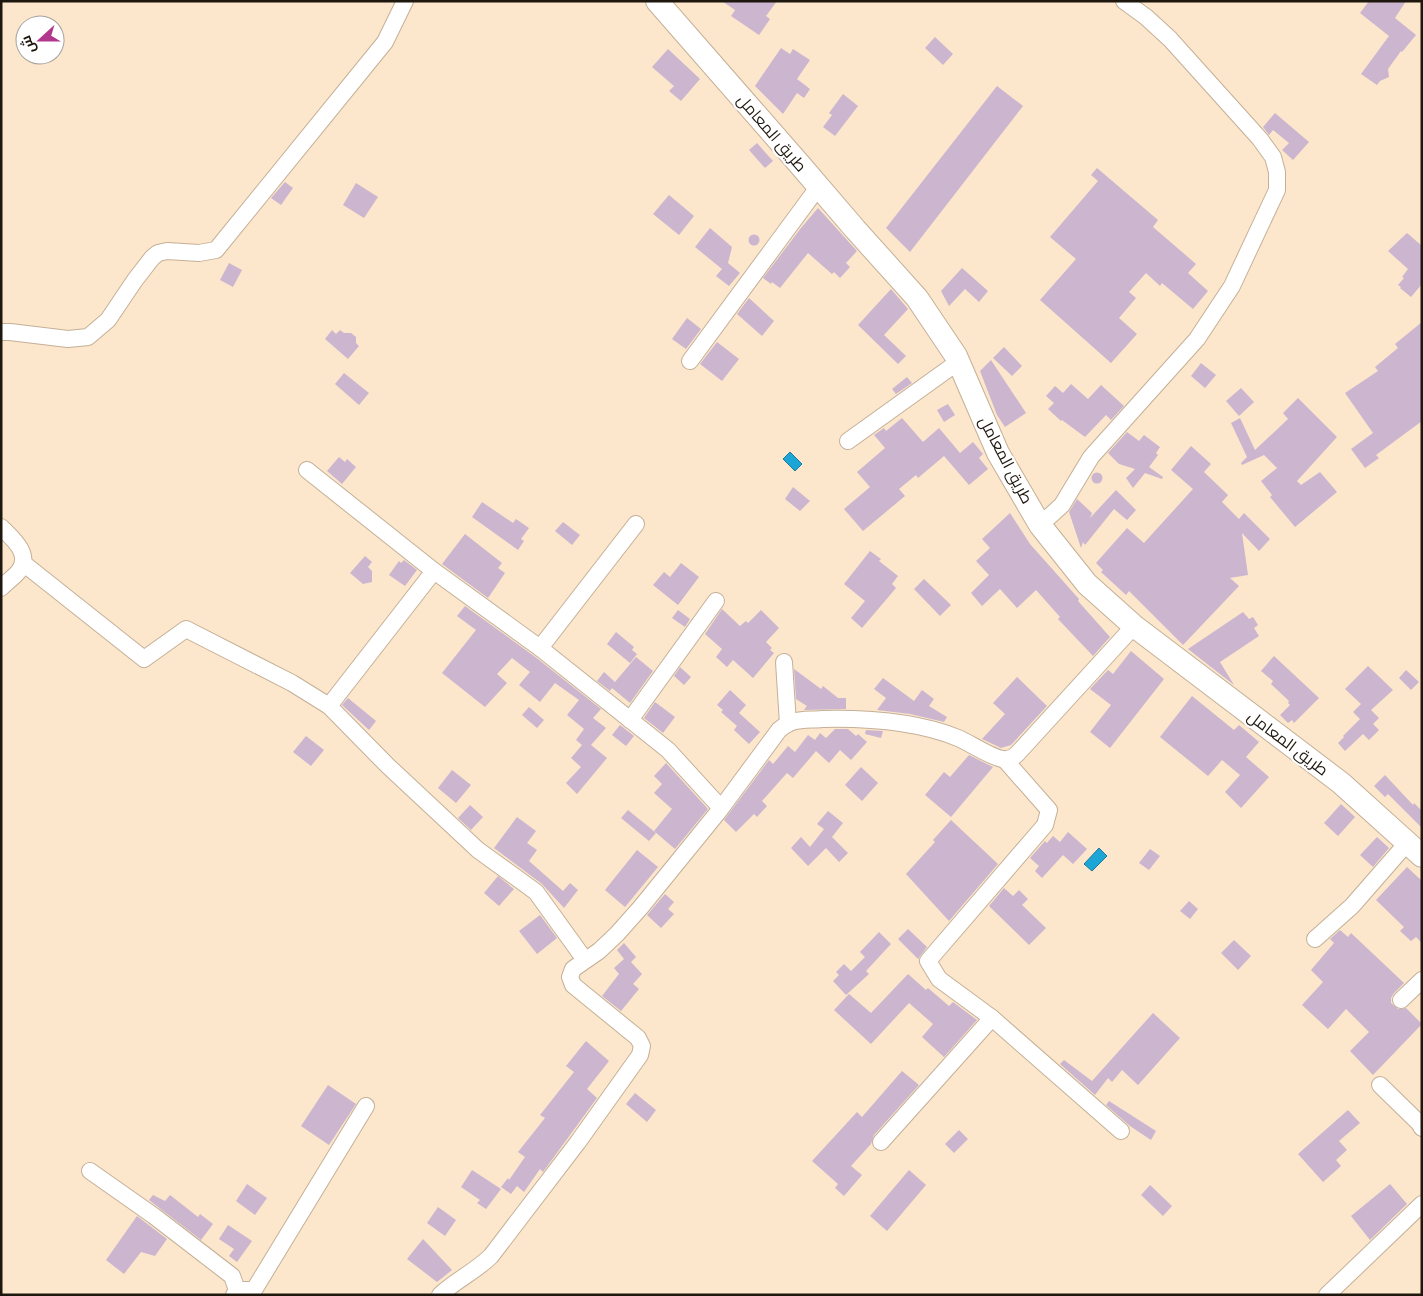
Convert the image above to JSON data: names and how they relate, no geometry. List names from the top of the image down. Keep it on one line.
{"streets":{"main road":["طريق المعامل"]},"north":"left"}
